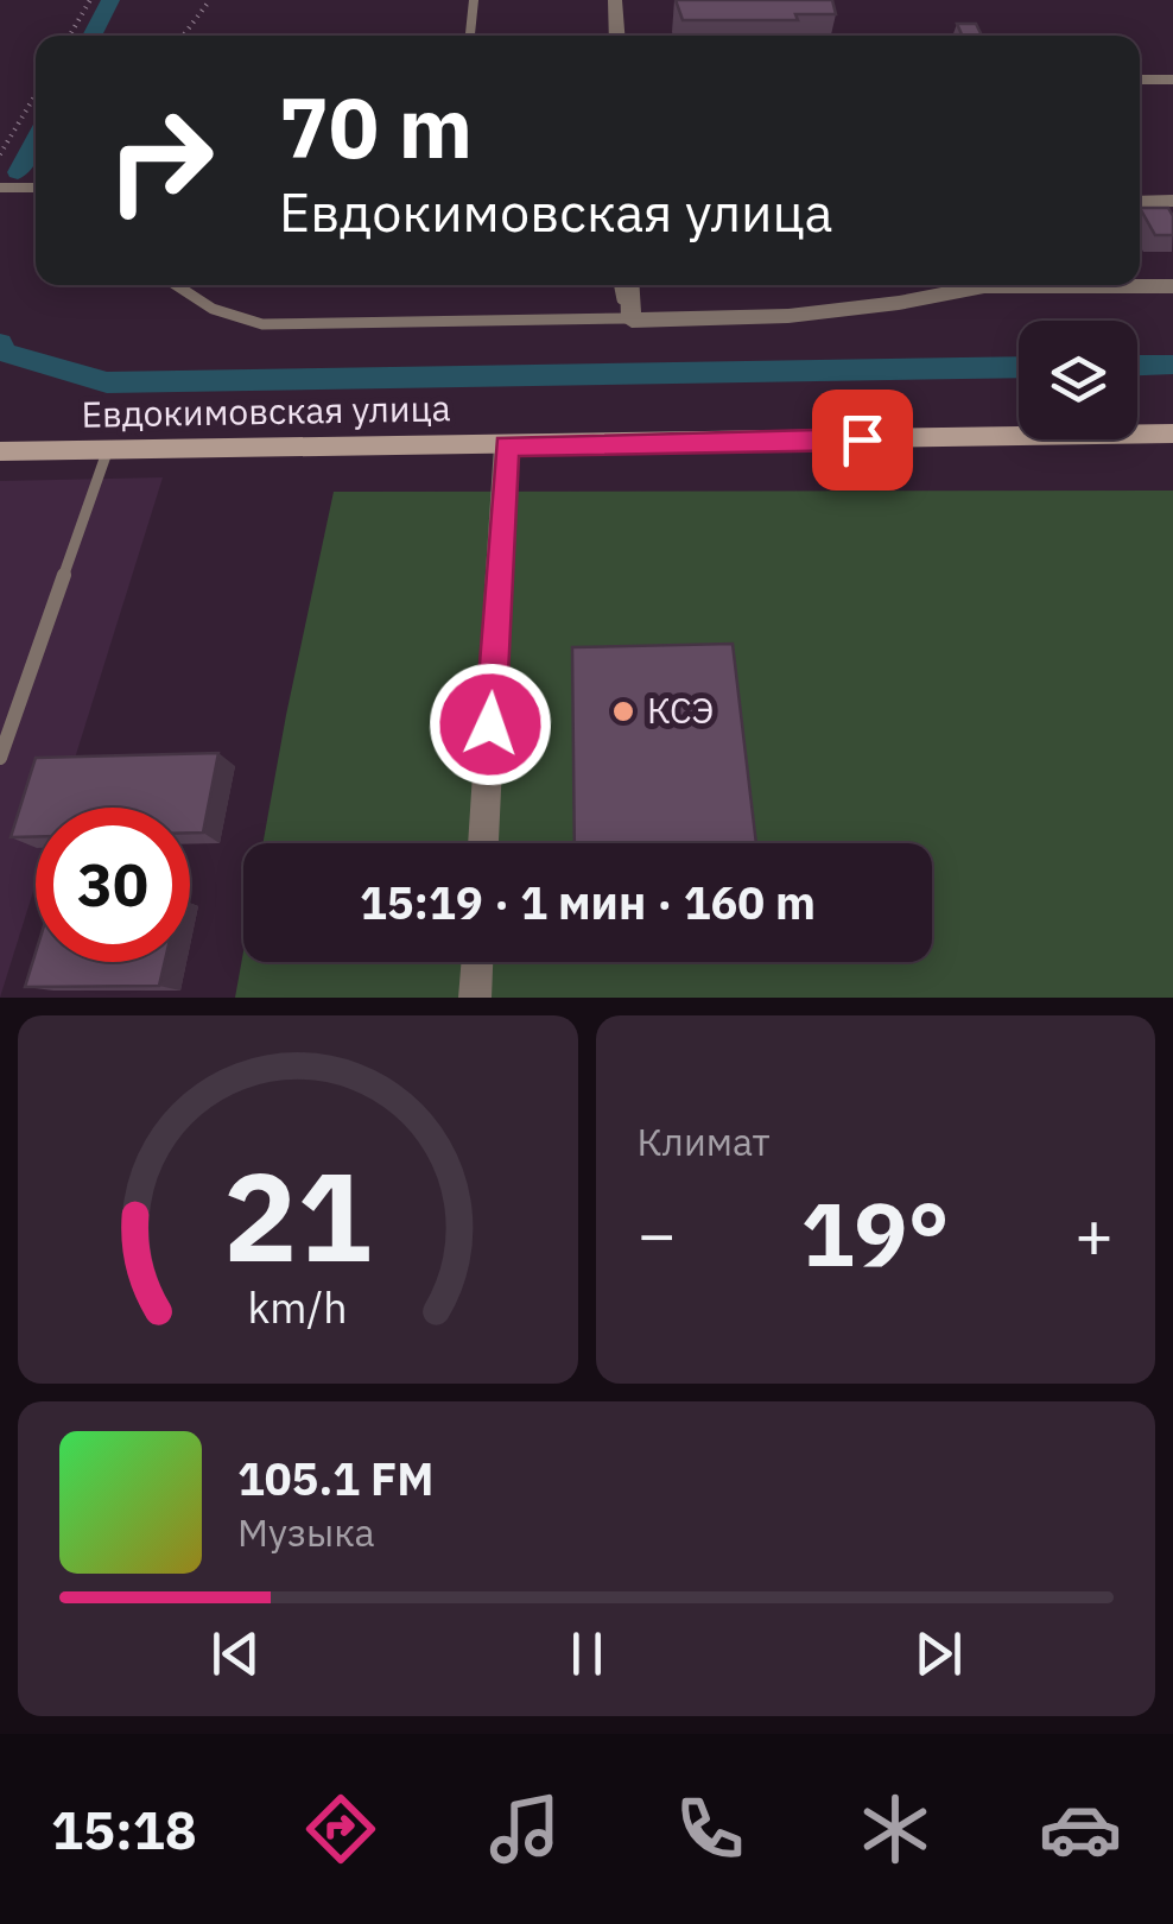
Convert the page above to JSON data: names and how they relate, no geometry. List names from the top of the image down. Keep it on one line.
{"streets":{"main road":["Евдокимовская улица"]},"places":["КСЭ"],"page":{"turn":["70 m","Евдокимовская улица"],"limit":"30","trip":"15:19 · 1 мин · 160 m","tile":"Климат","heat":["−","19°","+"],"song":["105.1 FM","Музыка"],"tabs":"15:18","gauge":["21","km/h"]}}
